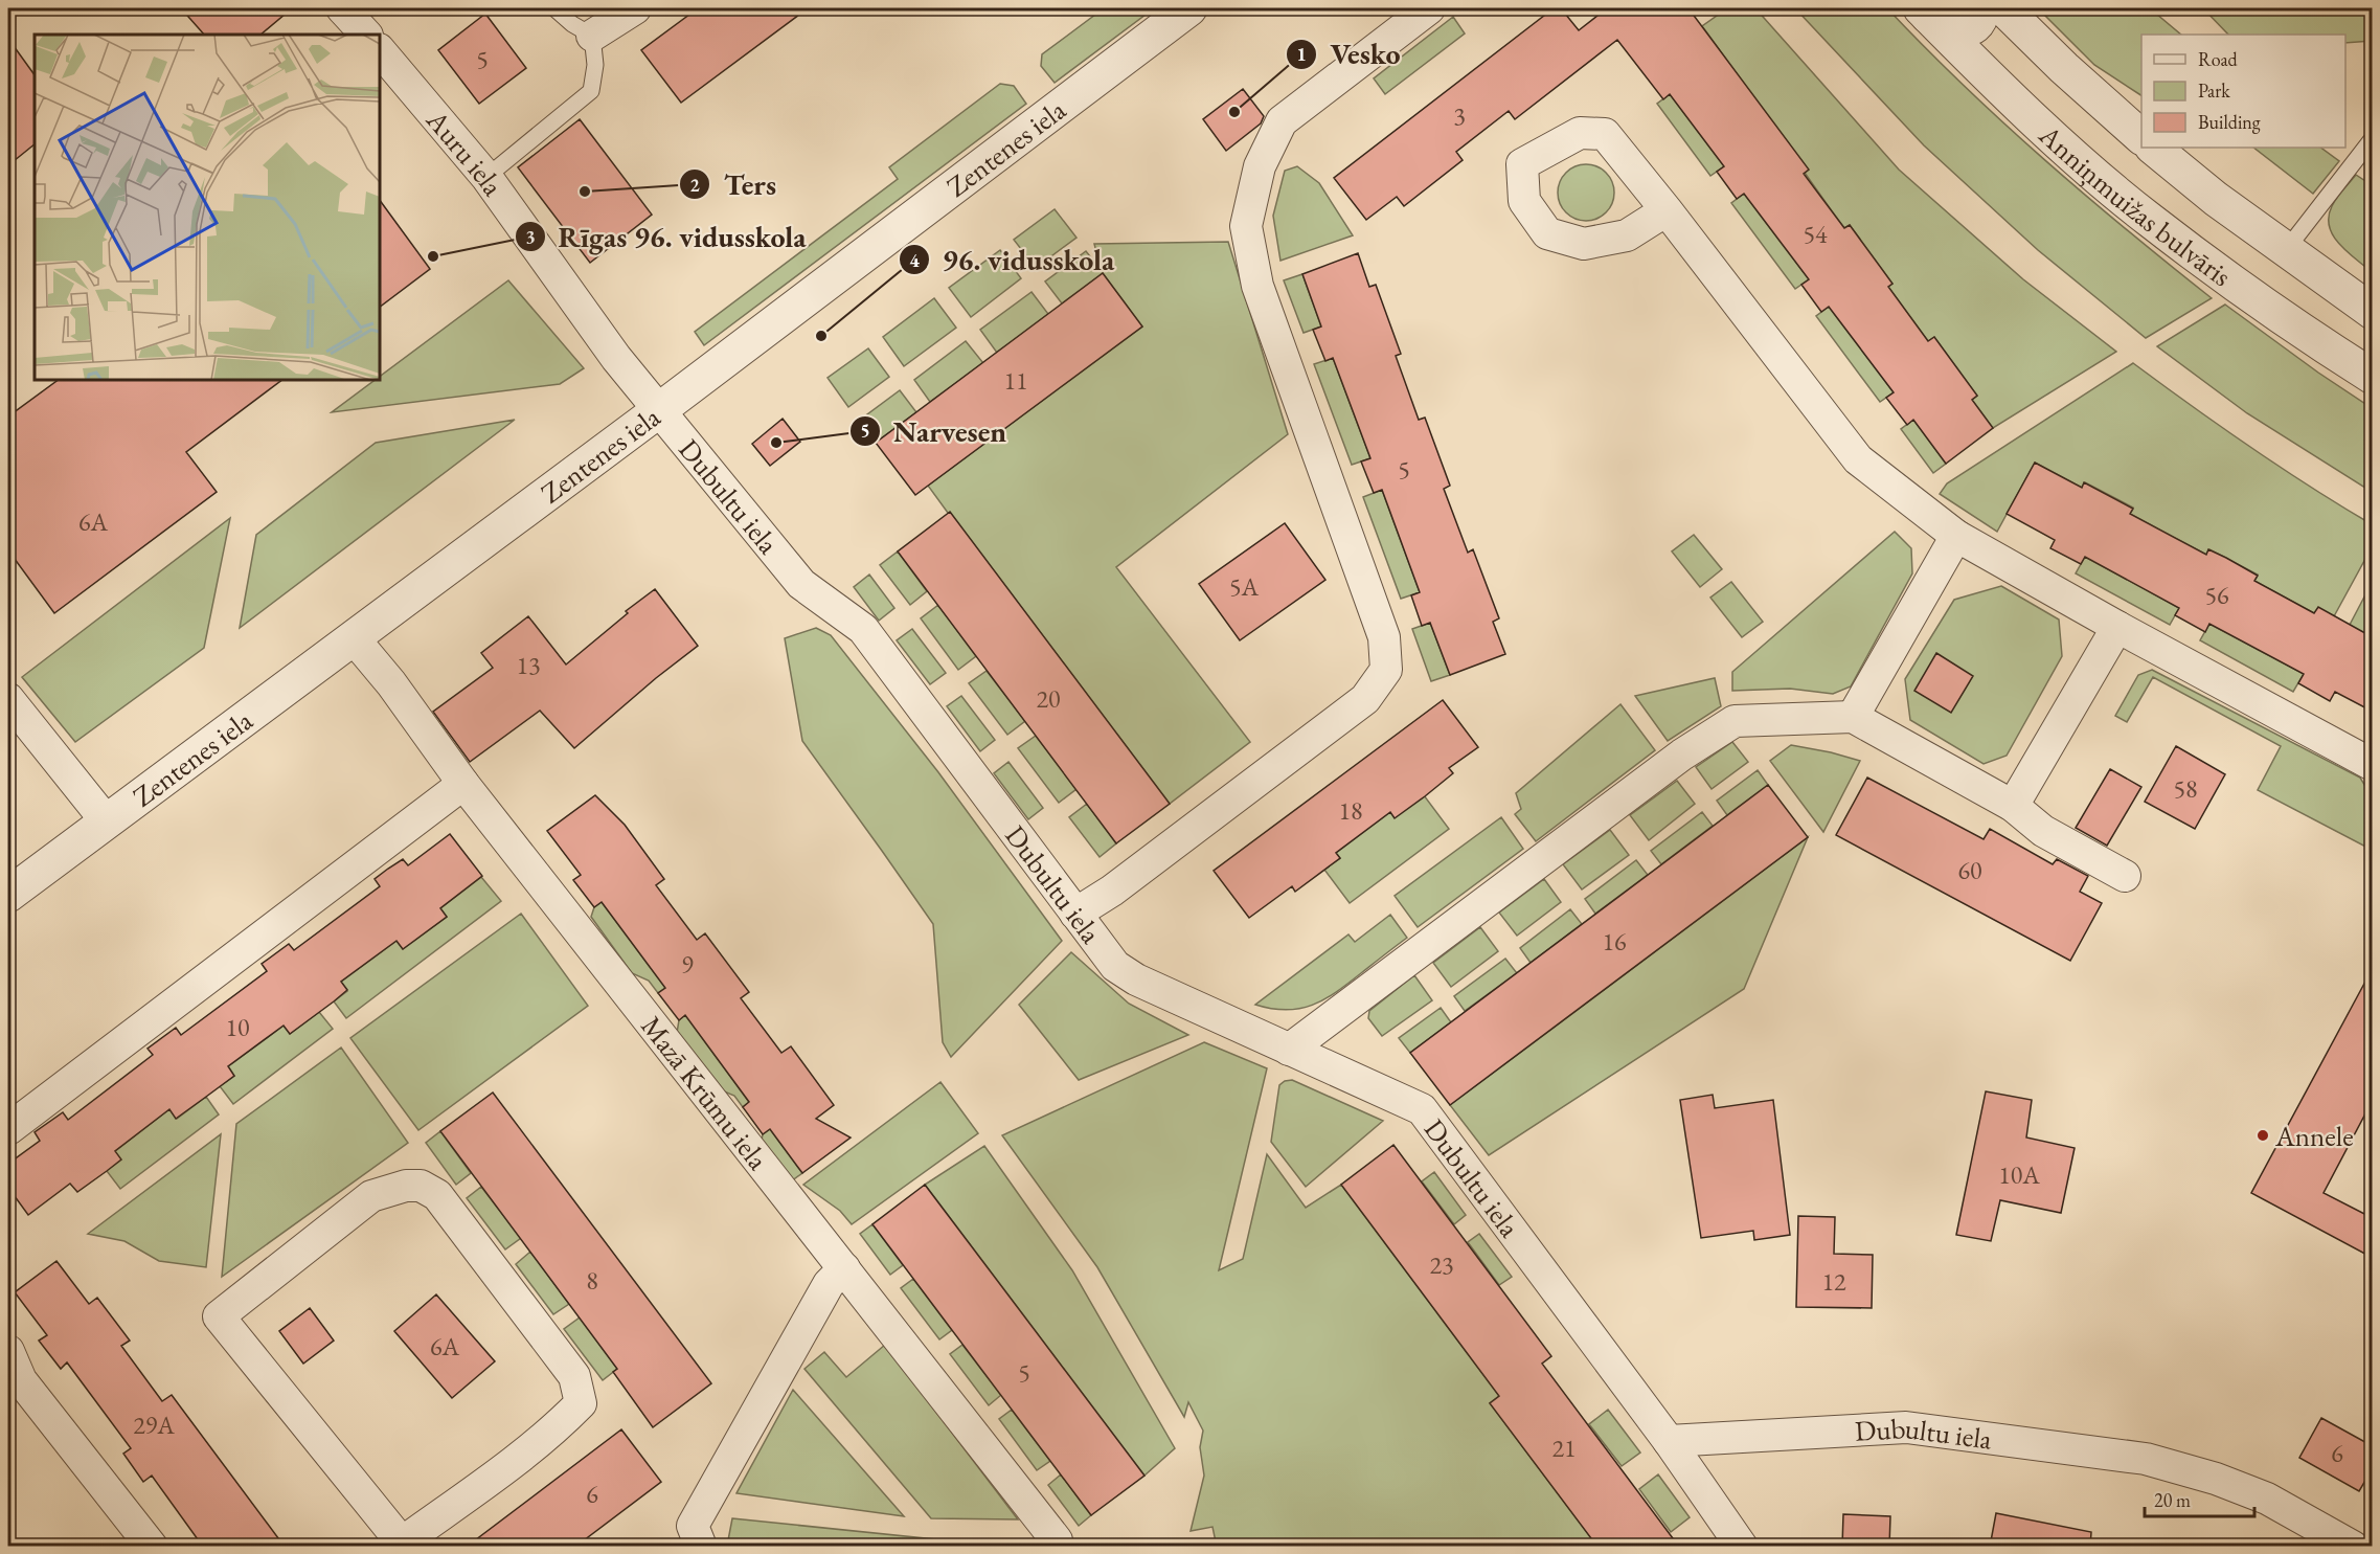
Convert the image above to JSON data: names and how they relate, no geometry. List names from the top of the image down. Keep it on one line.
{"streets":{"street":["Zentenes iela","Auru iela","Anniņmuižas bulvāris","Dubultu iela","Mazā Krūmu iela"]},"crossings":[["Zentenes iela","Auru iela"],["Zentenes iela","Dubultu iela"],["Zentenes iela","Mazā Krūmu iela"],["Auru iela","Dubultu iela"]],"places":["Vesko","Ters","Rīgas 96. vidusskola","96. vidusskola","Narvesen","Annele"],"house_numbers":["5","3","54","11","5","6A","5A","56","13","20","58","18","60","16","9","10","10A","23","8","12","6A","5","29A","21","6","6"],"legend":["Road","Park","Building"],"scale_bar":"20 m"}
